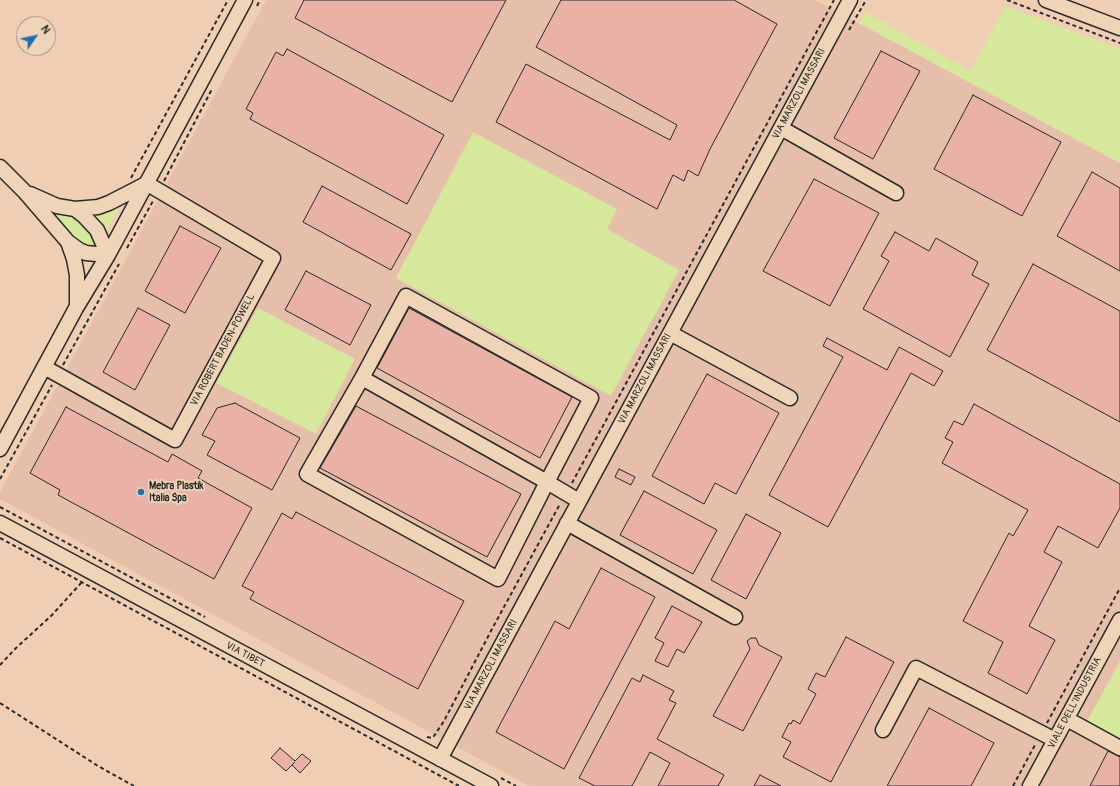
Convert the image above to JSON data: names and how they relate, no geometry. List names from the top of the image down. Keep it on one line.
{"streets":{"street":["VIA MARZOLI MASSARI","VIA ROBERT BADEN-POWELL","VIA TIBET","VIALE DELL'INDUSTRIA"]},"crossings":[["VIA MARZOLI MASSARI","VIA TIBET"]],"places":["Mebra Plastik Italia Spa"],"north":"top right"}
